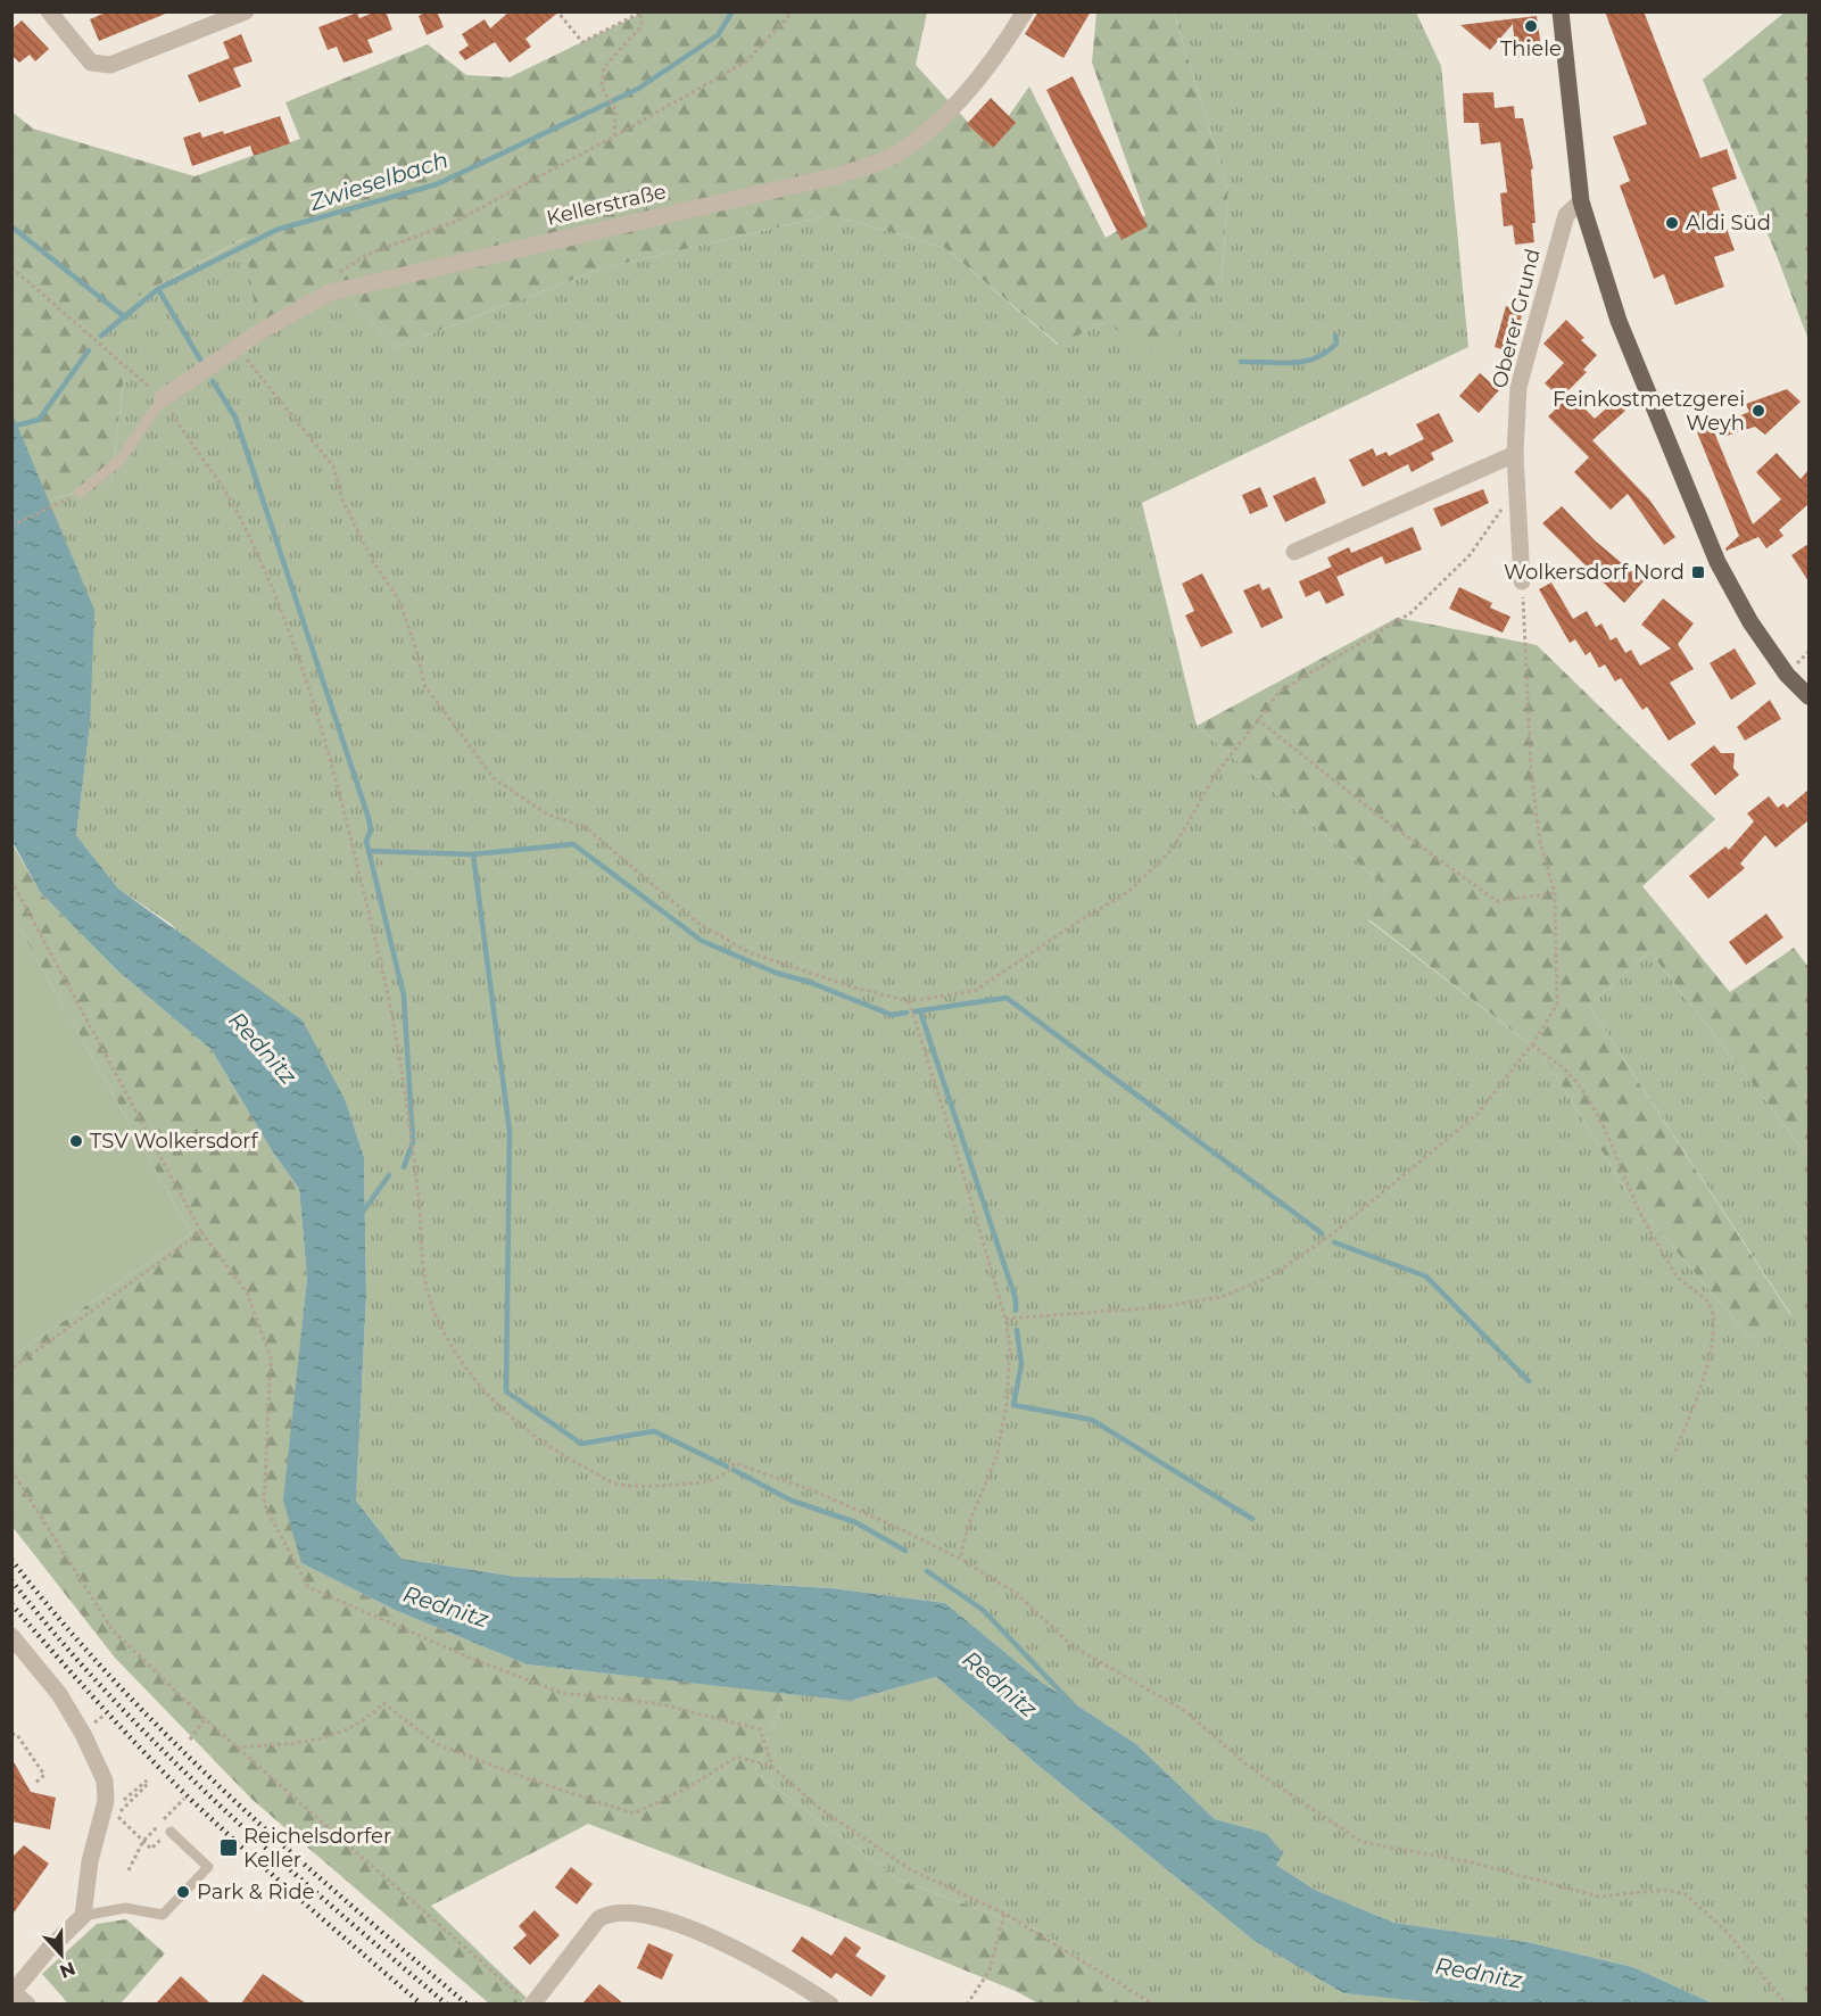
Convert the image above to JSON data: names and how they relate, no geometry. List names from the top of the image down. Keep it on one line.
{"streets":{"street":["Kellerstraße","Oberer Grund"]},"water":["Zwieselbach","Rednitz"],"places":{"other":["Thiele","Aldi Süd","Feinkostmetzgerei Weyh","TSV Wolkersdorf","Park & Ride"],"transit":["Wolkersdorf Nord","Reichelsdorfer Keller"]},"north":"bottom"}
